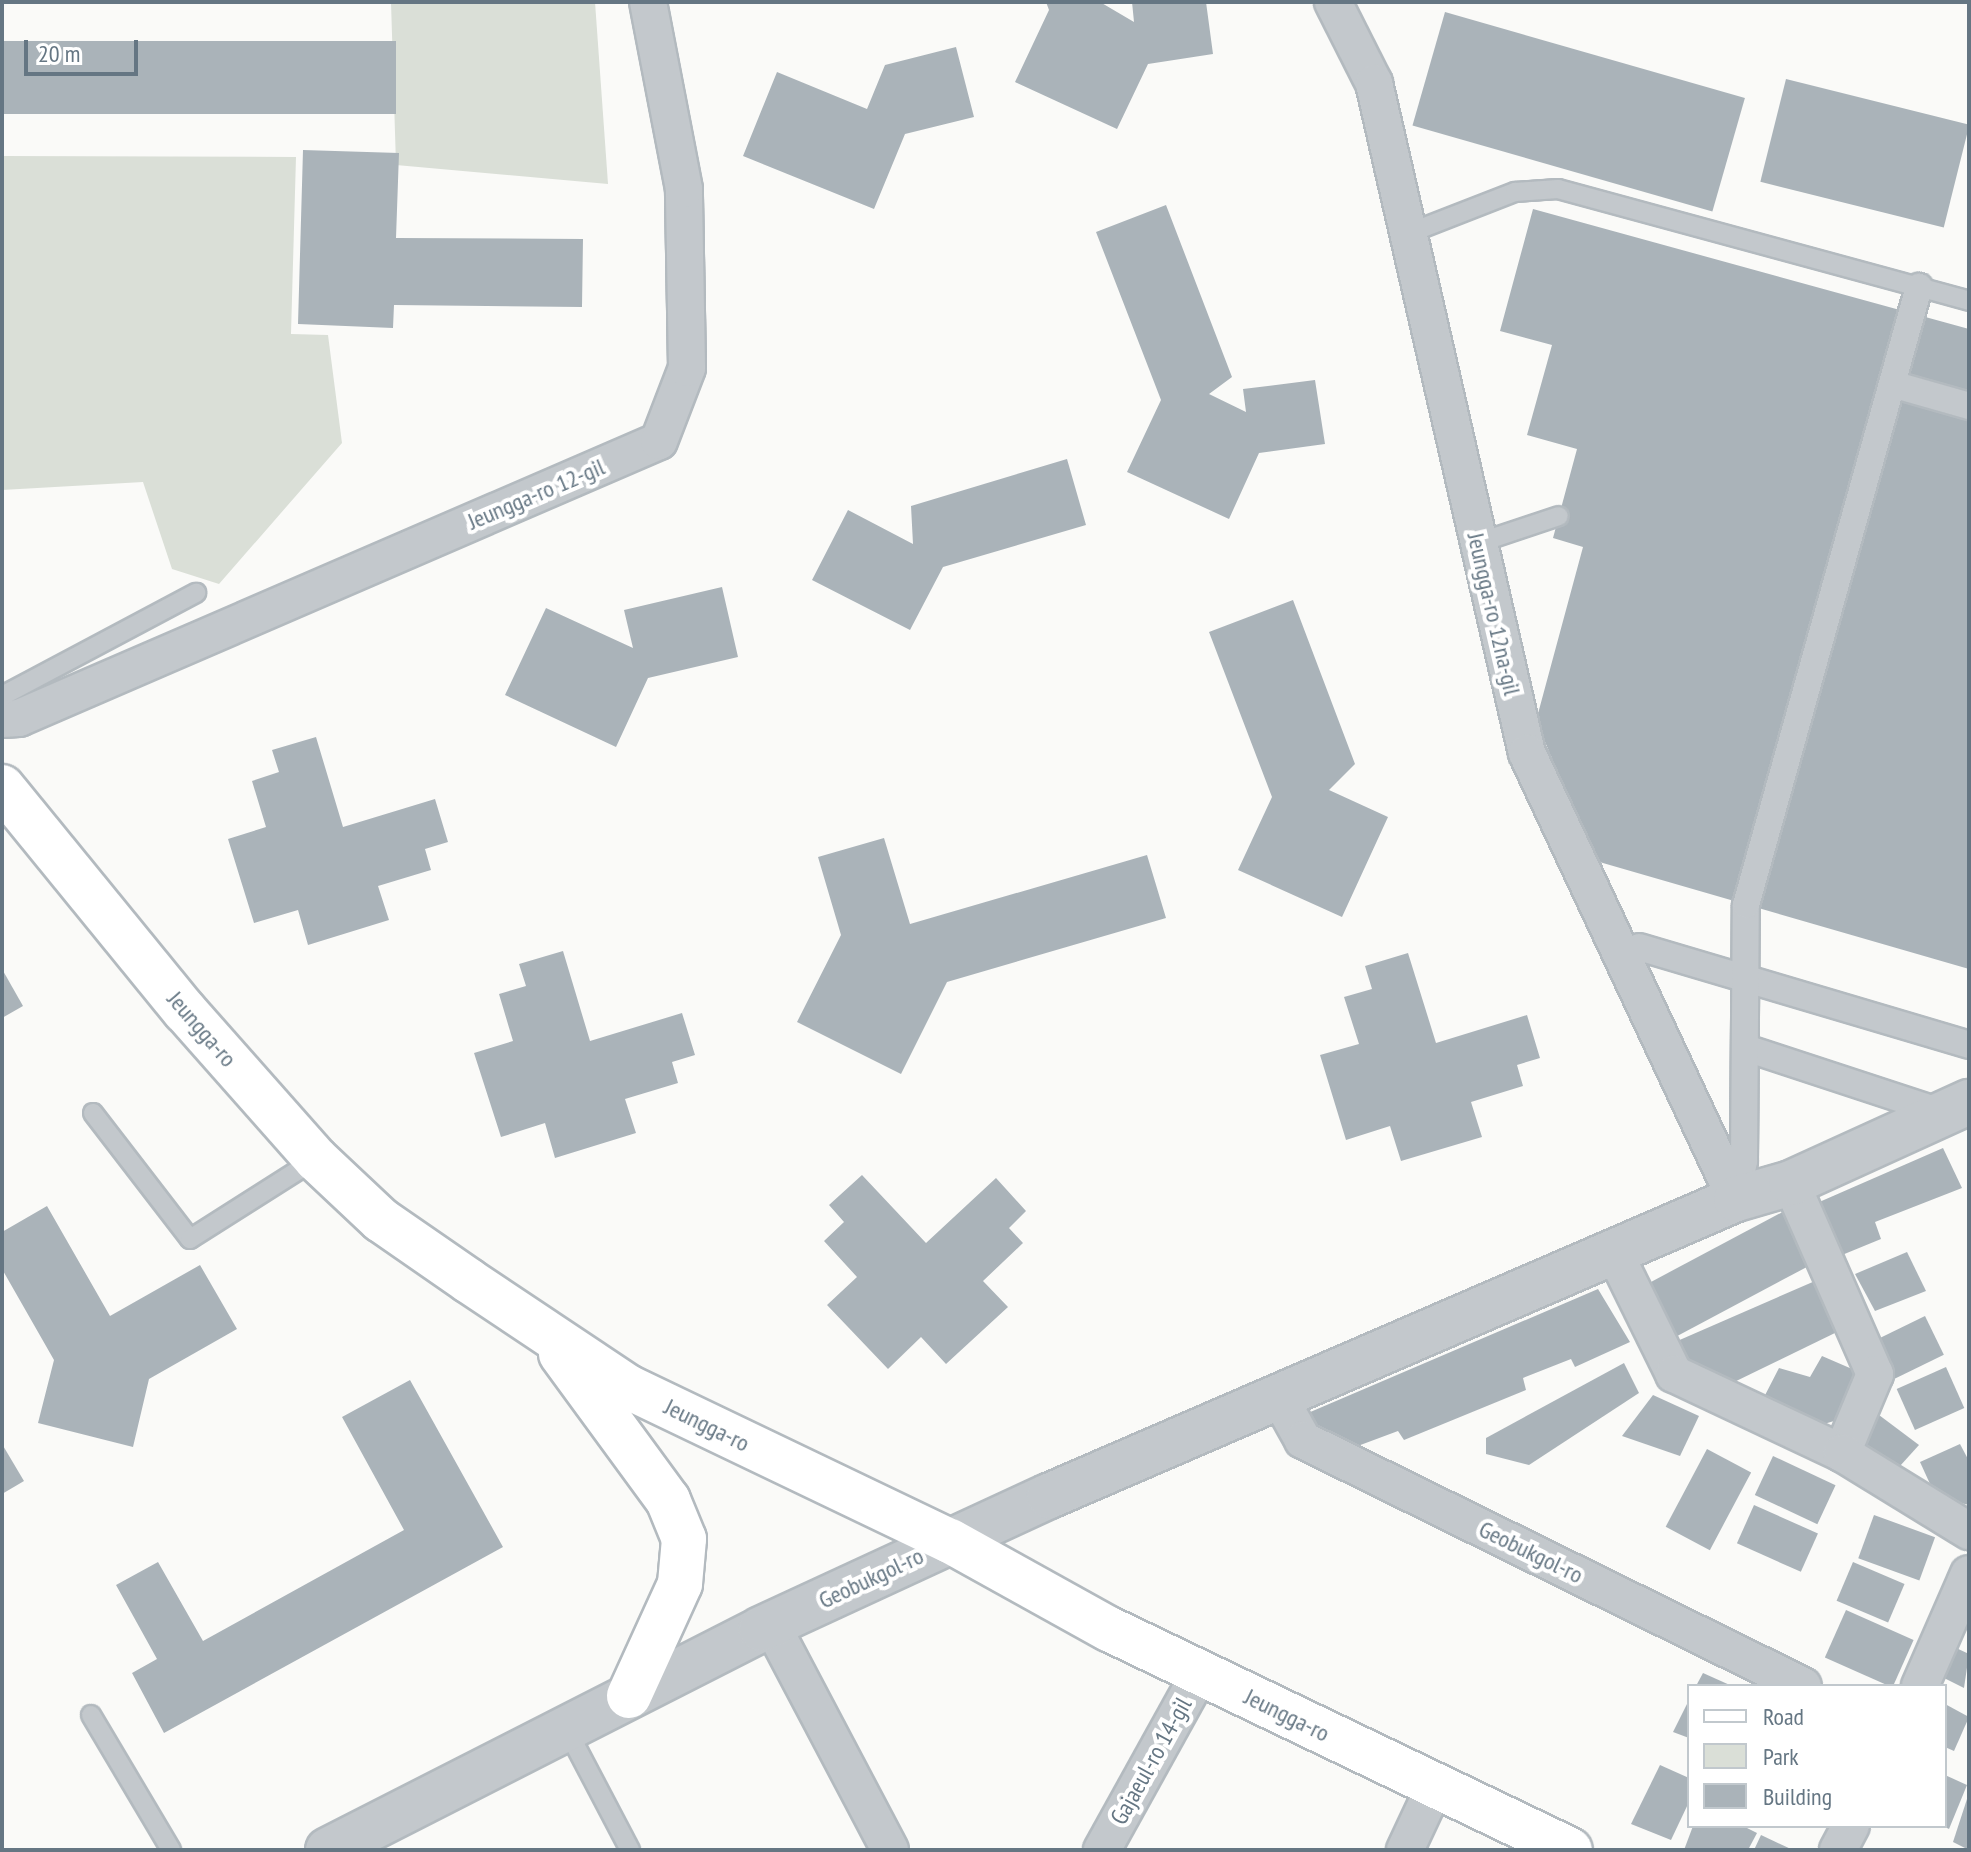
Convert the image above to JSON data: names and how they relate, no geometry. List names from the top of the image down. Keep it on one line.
{"streets":{"main road":["Jeungga-ro"],"street":["Jeungga-ro 12-gil","Jeungga-ro 12na-gil","Geobukgol-ro","Gajaeul-ro 14-gil"]},"crossings":[["Jeungga-ro 12na-gil","Geobukgol-ro"],["Jeungga-ro","Geobukgol-ro"],["Jeungga-ro","Gajaeul-ro 14-gil"]],"legend":["Road","Park","Building"],"scale_bar":"20 m"}
